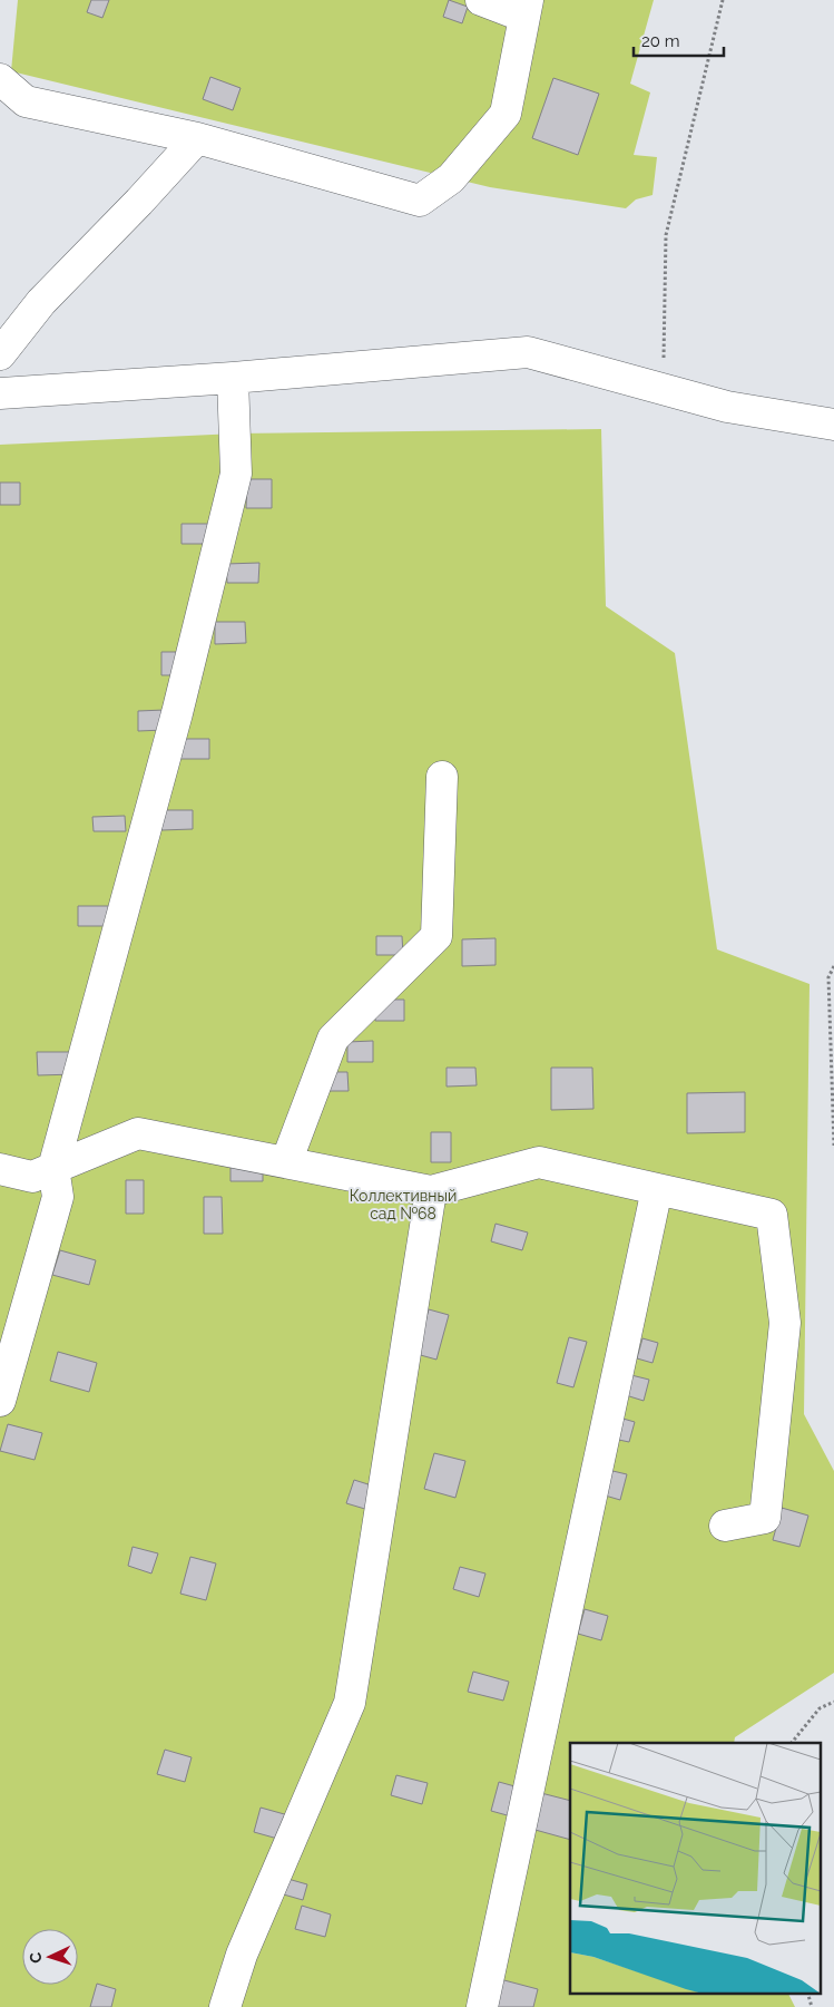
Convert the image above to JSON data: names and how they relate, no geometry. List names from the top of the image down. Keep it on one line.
{"parks":["Коллективный сад №68"],"scale_bar":"20 m","north":"left"}
